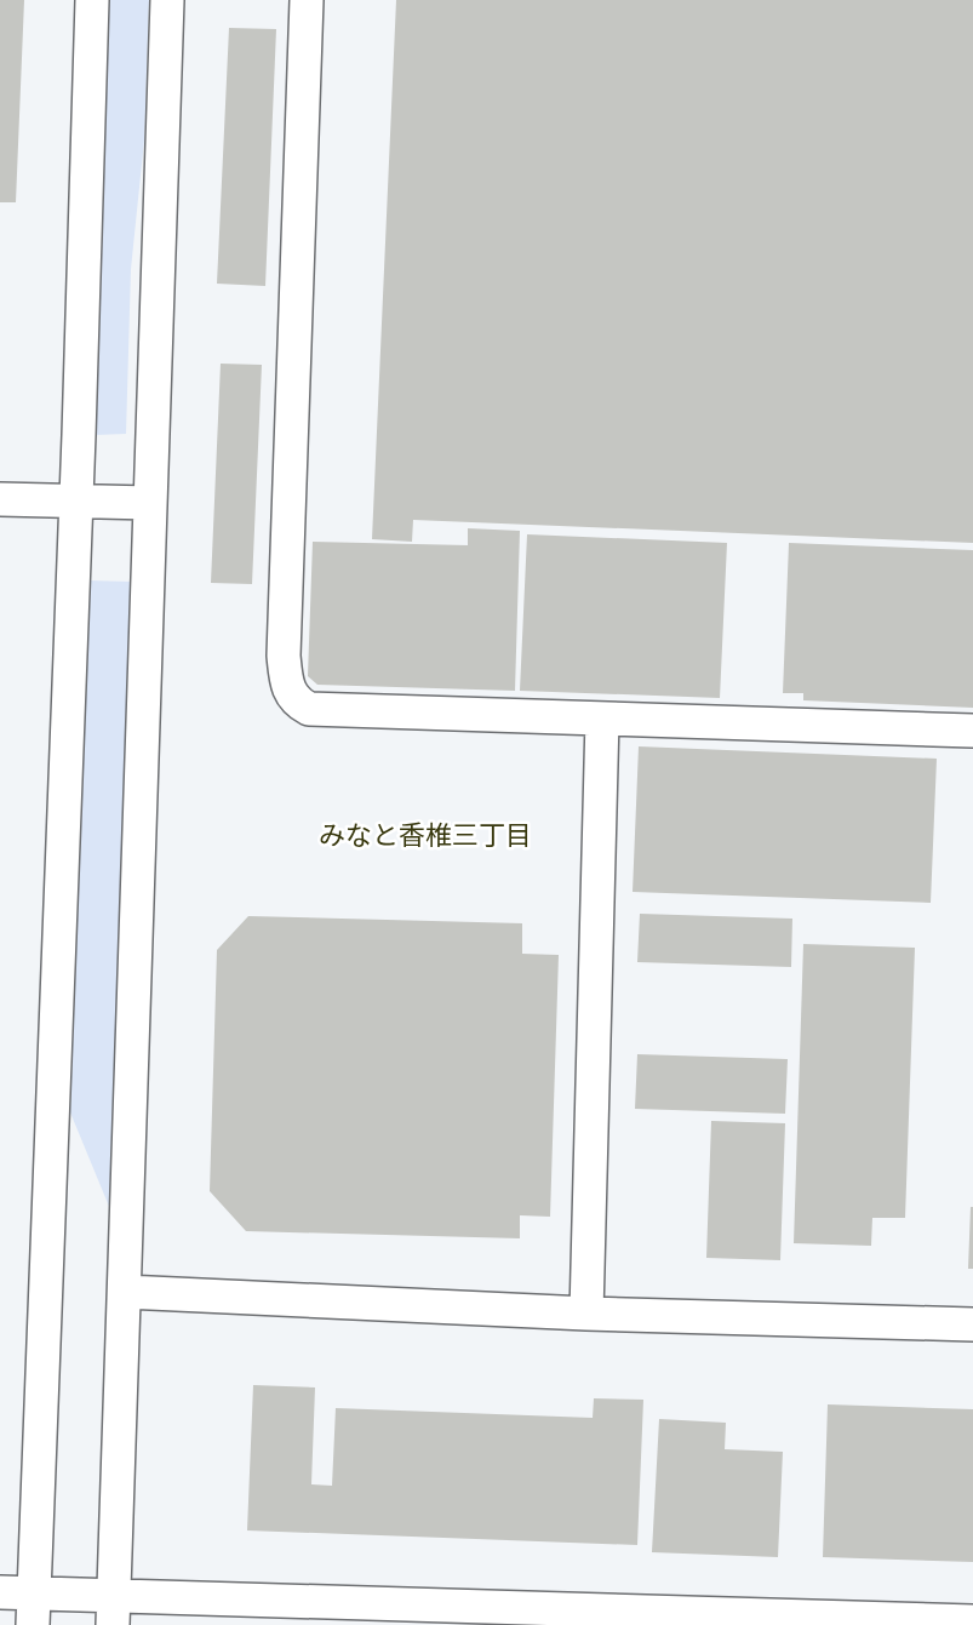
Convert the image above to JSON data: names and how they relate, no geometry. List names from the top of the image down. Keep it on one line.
{"districts":["みなと香椎三丁目"]}
